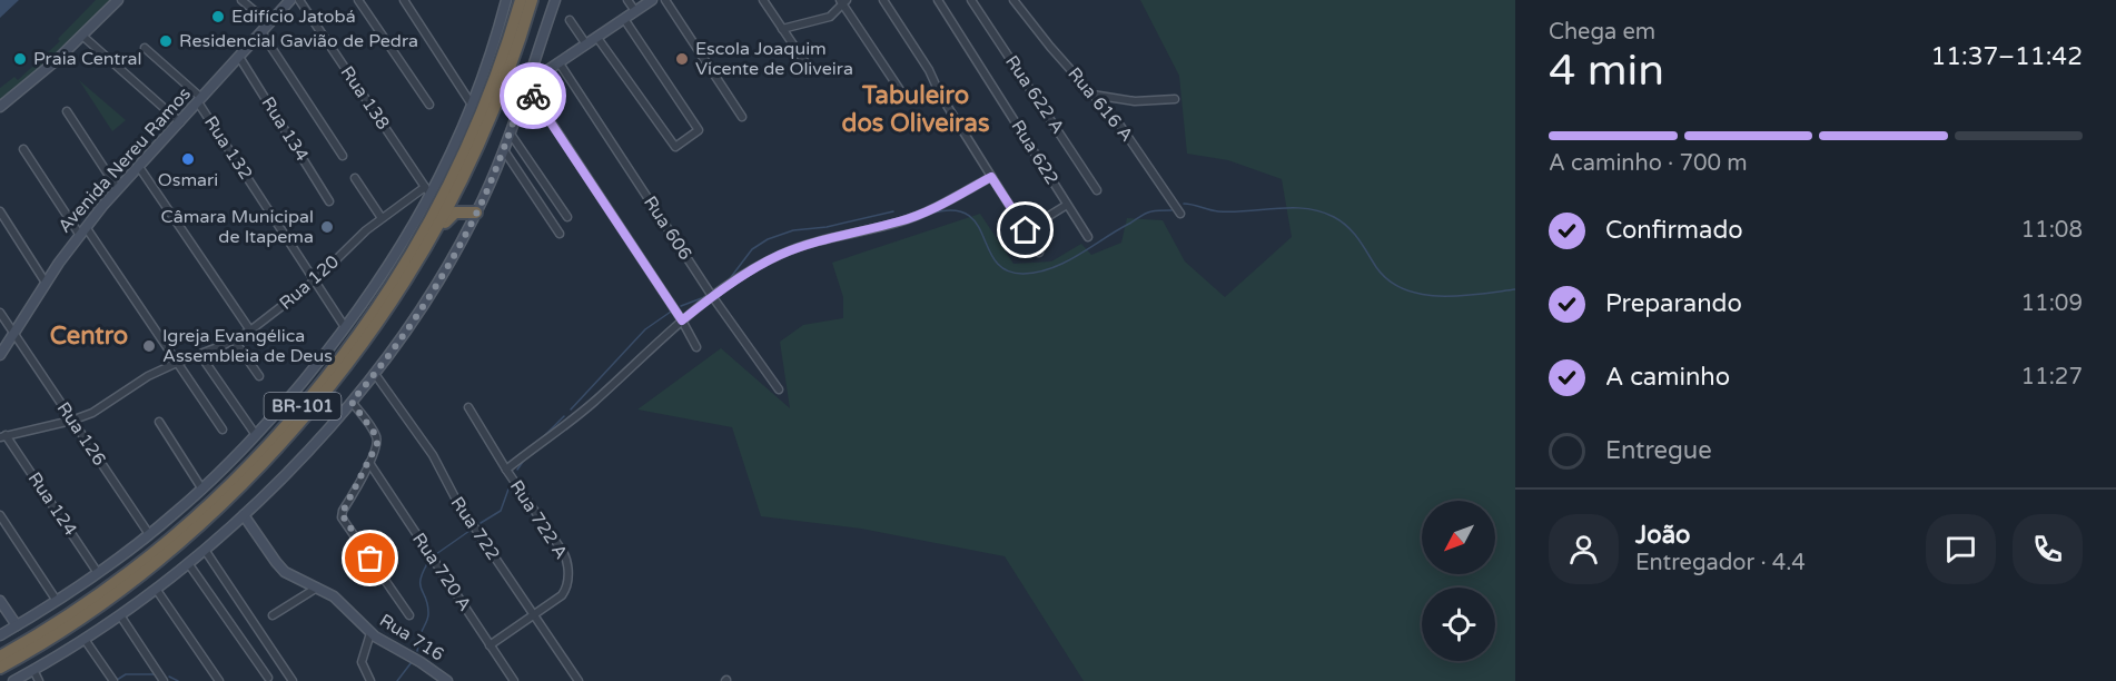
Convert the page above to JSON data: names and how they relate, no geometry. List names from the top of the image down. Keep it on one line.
{"streets":{"highway":["BR-101"],"main road":["Avenida Nereu Ramos","Rua 716"],"street":["Rua 622 A","Rua 138","Rua 616 A","Rua 134","Rua 132","Rua 622","Rua 606","Rua 120","Rua 126","Rua 124","Rua 722 A","Rua 722","Rua 720 A"]},"crossings":[["Rua 138","Rua 120"],["Rua 134","Avenida Nereu Ramos"],["Rua 132","Avenida Nereu Ramos"],["Rua 132","Rua 120"],["Avenida Nereu Ramos","Rua 126"],["Rua 120","Rua 126"],["Rua 120","Rua 124"],["Rua 722 A","Rua 722"],["Rua 722 A","Rua 720 A"]],"districts":["Tabuleiro dos Oliveiras","Centro"],"places":["Edifício Jatobá","Residencial Gavião de Pedra","Praia Central","Escola Joaquim Vicente de Oliveira","Osmari","Câmara Municipal de Itapema","Igreja Evangélica Assembleia de Deus"],"north":"bottom left","page":{"heading":["4 min","Chega em","11:37–11:42"],"panel":["João","Entregador · 4.4"],"bar":"A caminho · 700 m","list":[["Confirmado","11:08"],["Preparando","11:09"],["A caminho","11:27"],"Entregue"]}}
